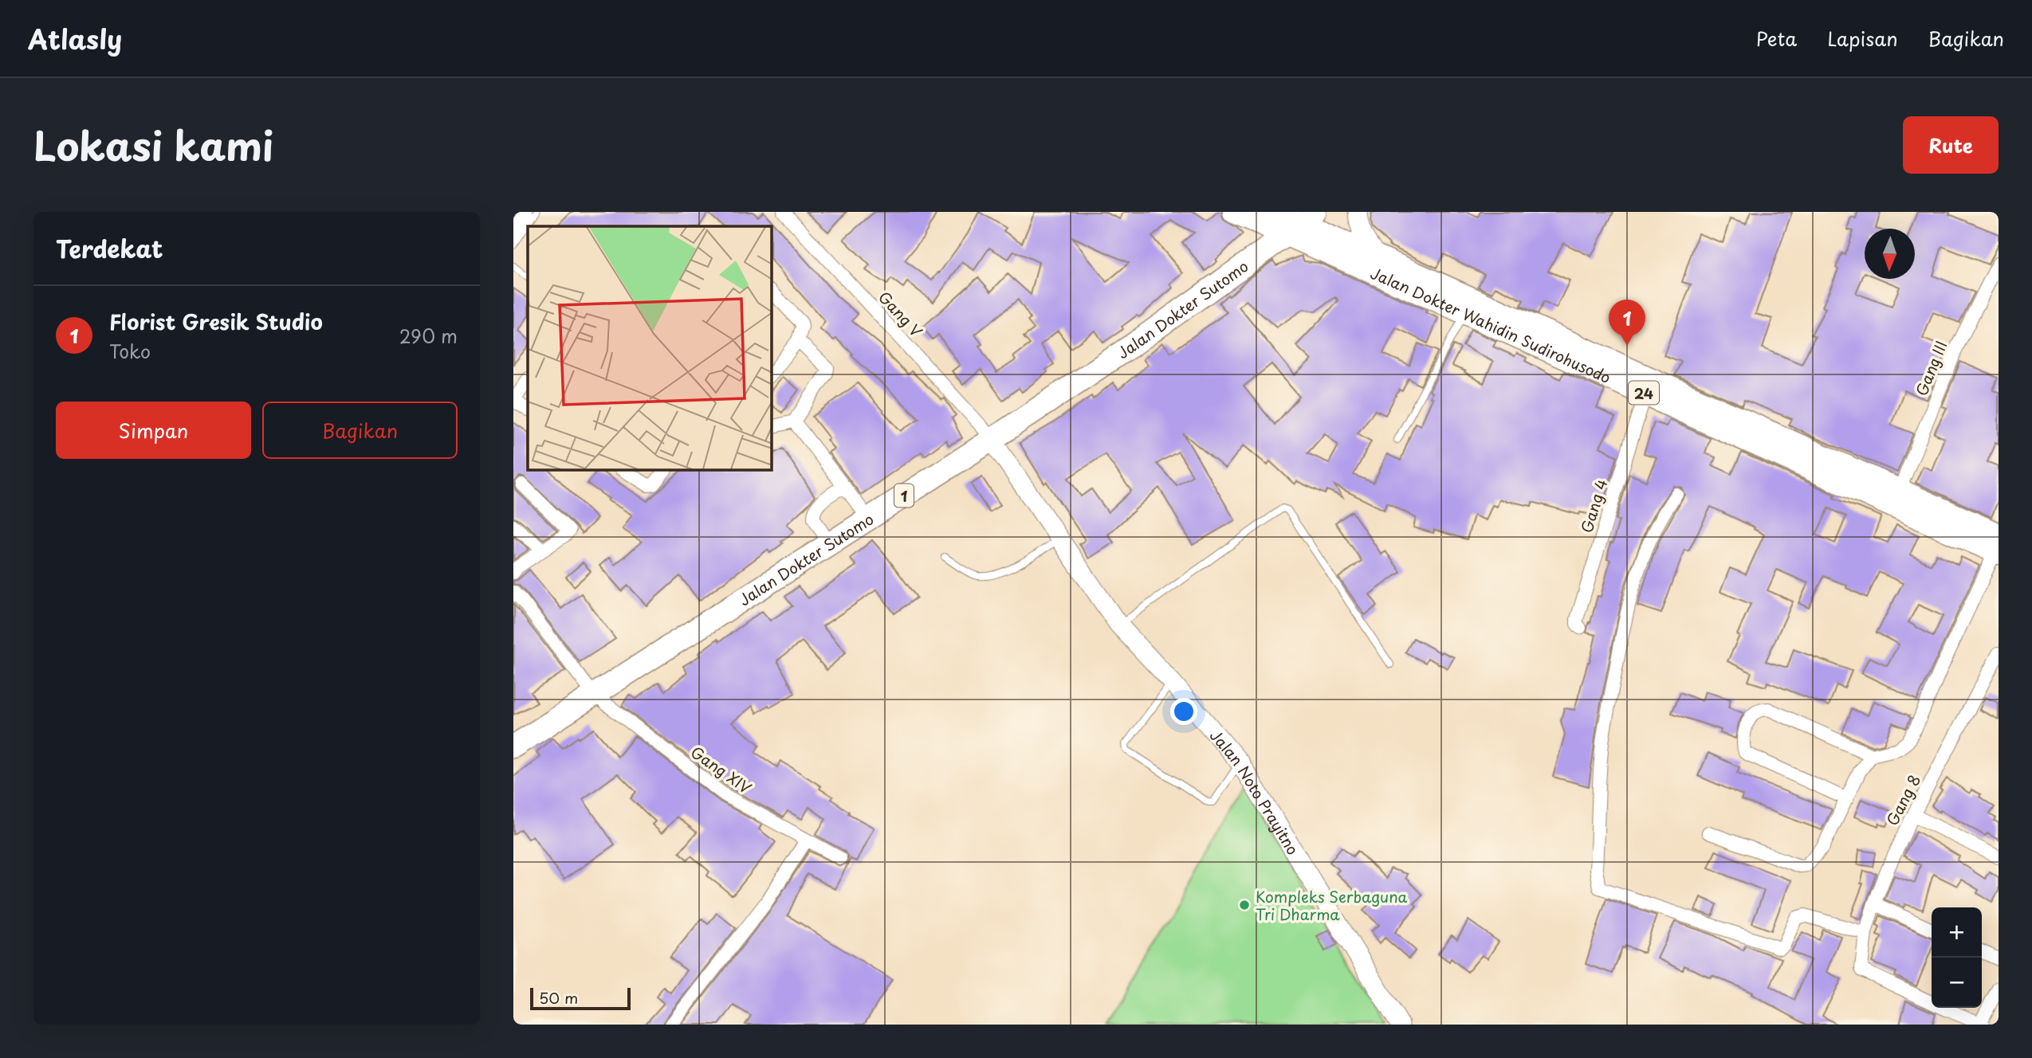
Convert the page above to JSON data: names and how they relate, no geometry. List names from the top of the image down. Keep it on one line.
{"streets":{"highway":["Jalan Dokter Sutomo","Jalan Dokter Wahidin Sudirohusodo","24","1"],"street":["Gang V","Gang III","Gang 4","Gang XIV","Jalan Noto Prayitno","Gang 8"]},"crossings":[["Jalan Dokter Sutomo","Gang V"],["Jalan Dokter Sutomo","Jalan Dokter Wahidin Sudirohusodo"],["Jalan Dokter Sutomo","Gang XIV"],["Jalan Dokter Sutomo","Jalan Noto Prayitno"],["Gang V","Jalan Noto Prayitno"],["Jalan Dokter Wahidin Sudirohusodo","Gang III"],["Jalan Dokter Wahidin Sudirohusodo","Gang 4"]],"places":["Kompleks Serbaguna Tri Dharma"],"scale_bar":"50 m","north":"bottom","page":{"header":"Atlasly","nav":["Peta","Lapisan","Bagikan"],"title":"Lokasi kami","buttons":["Rute",["Simpan","Bagikan"]],"heading":"Terdekat","list":[{"mark":"1","name":"Florist Gresik Studio","note":"Toko","value":"290 m"}],"pins":"1","map_buttons":["+","−"],"scale":"50 m"}}
